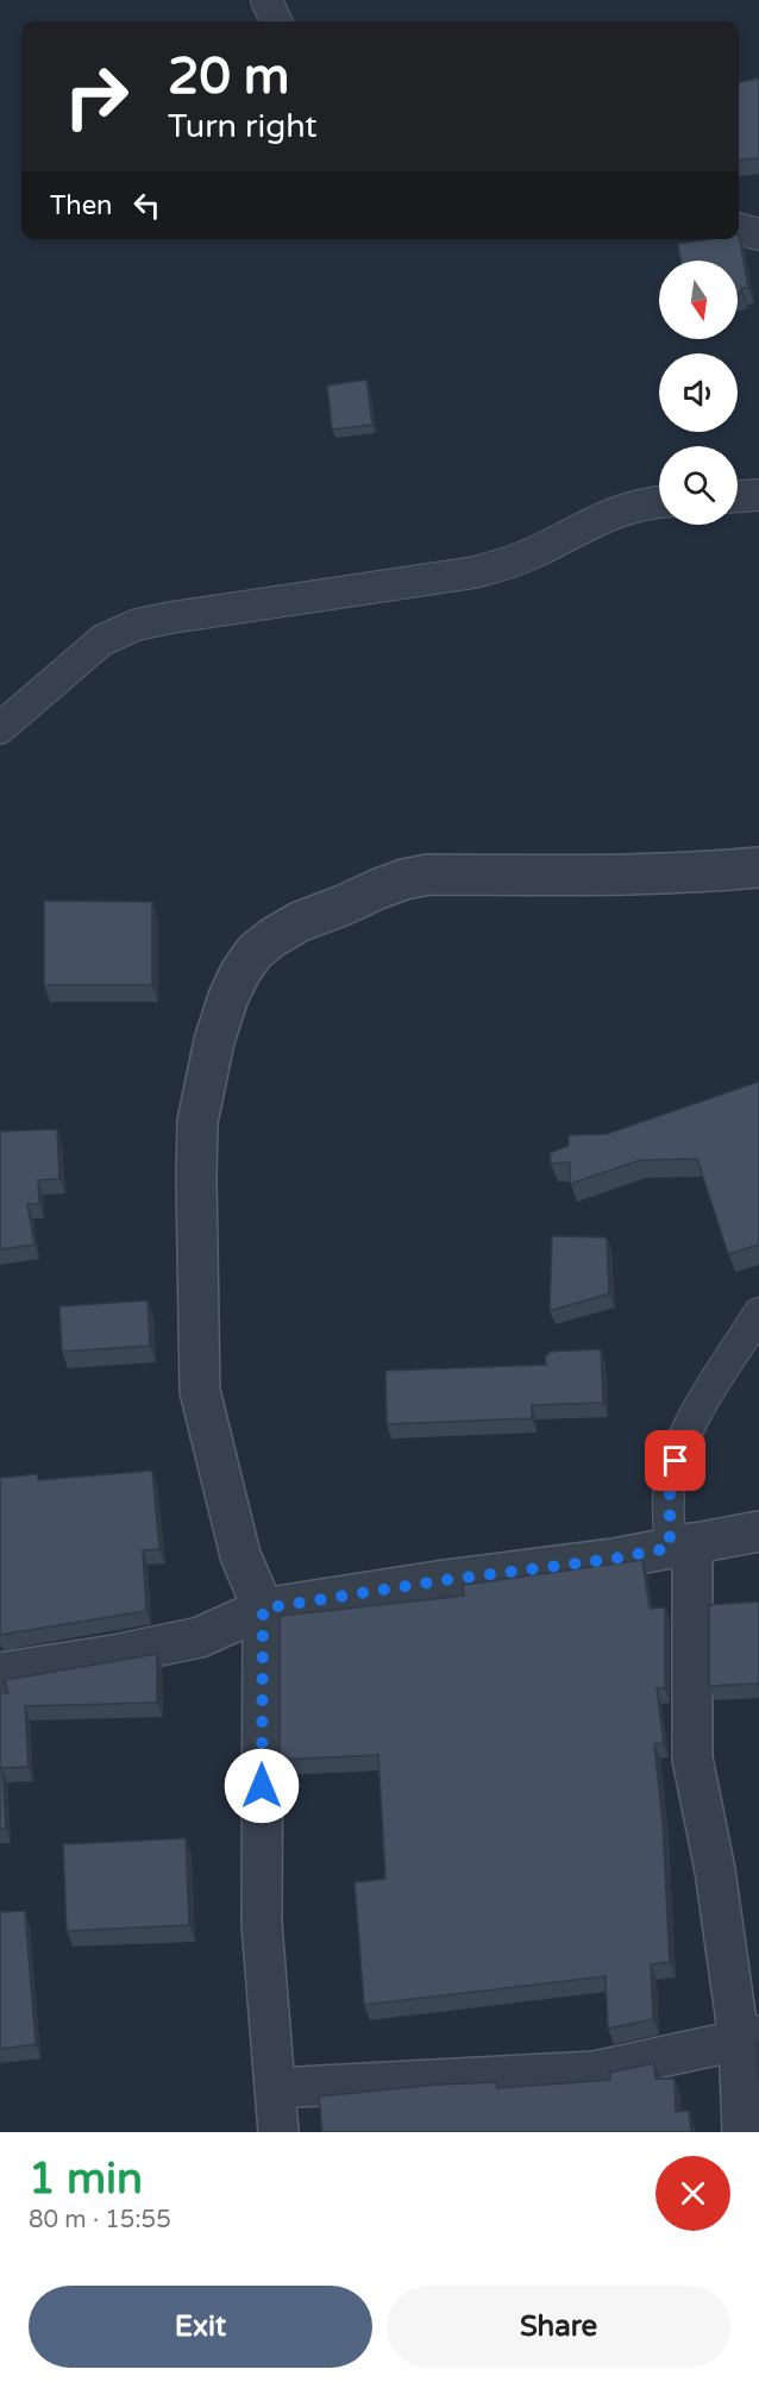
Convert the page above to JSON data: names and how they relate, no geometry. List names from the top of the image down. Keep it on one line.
{"north":"bottom","page":{"turn":["20 m","Turn right"],"then":"Then","heading":["1 min","80 m · 15:55"],"buttons":["Exit","Share"]}}
